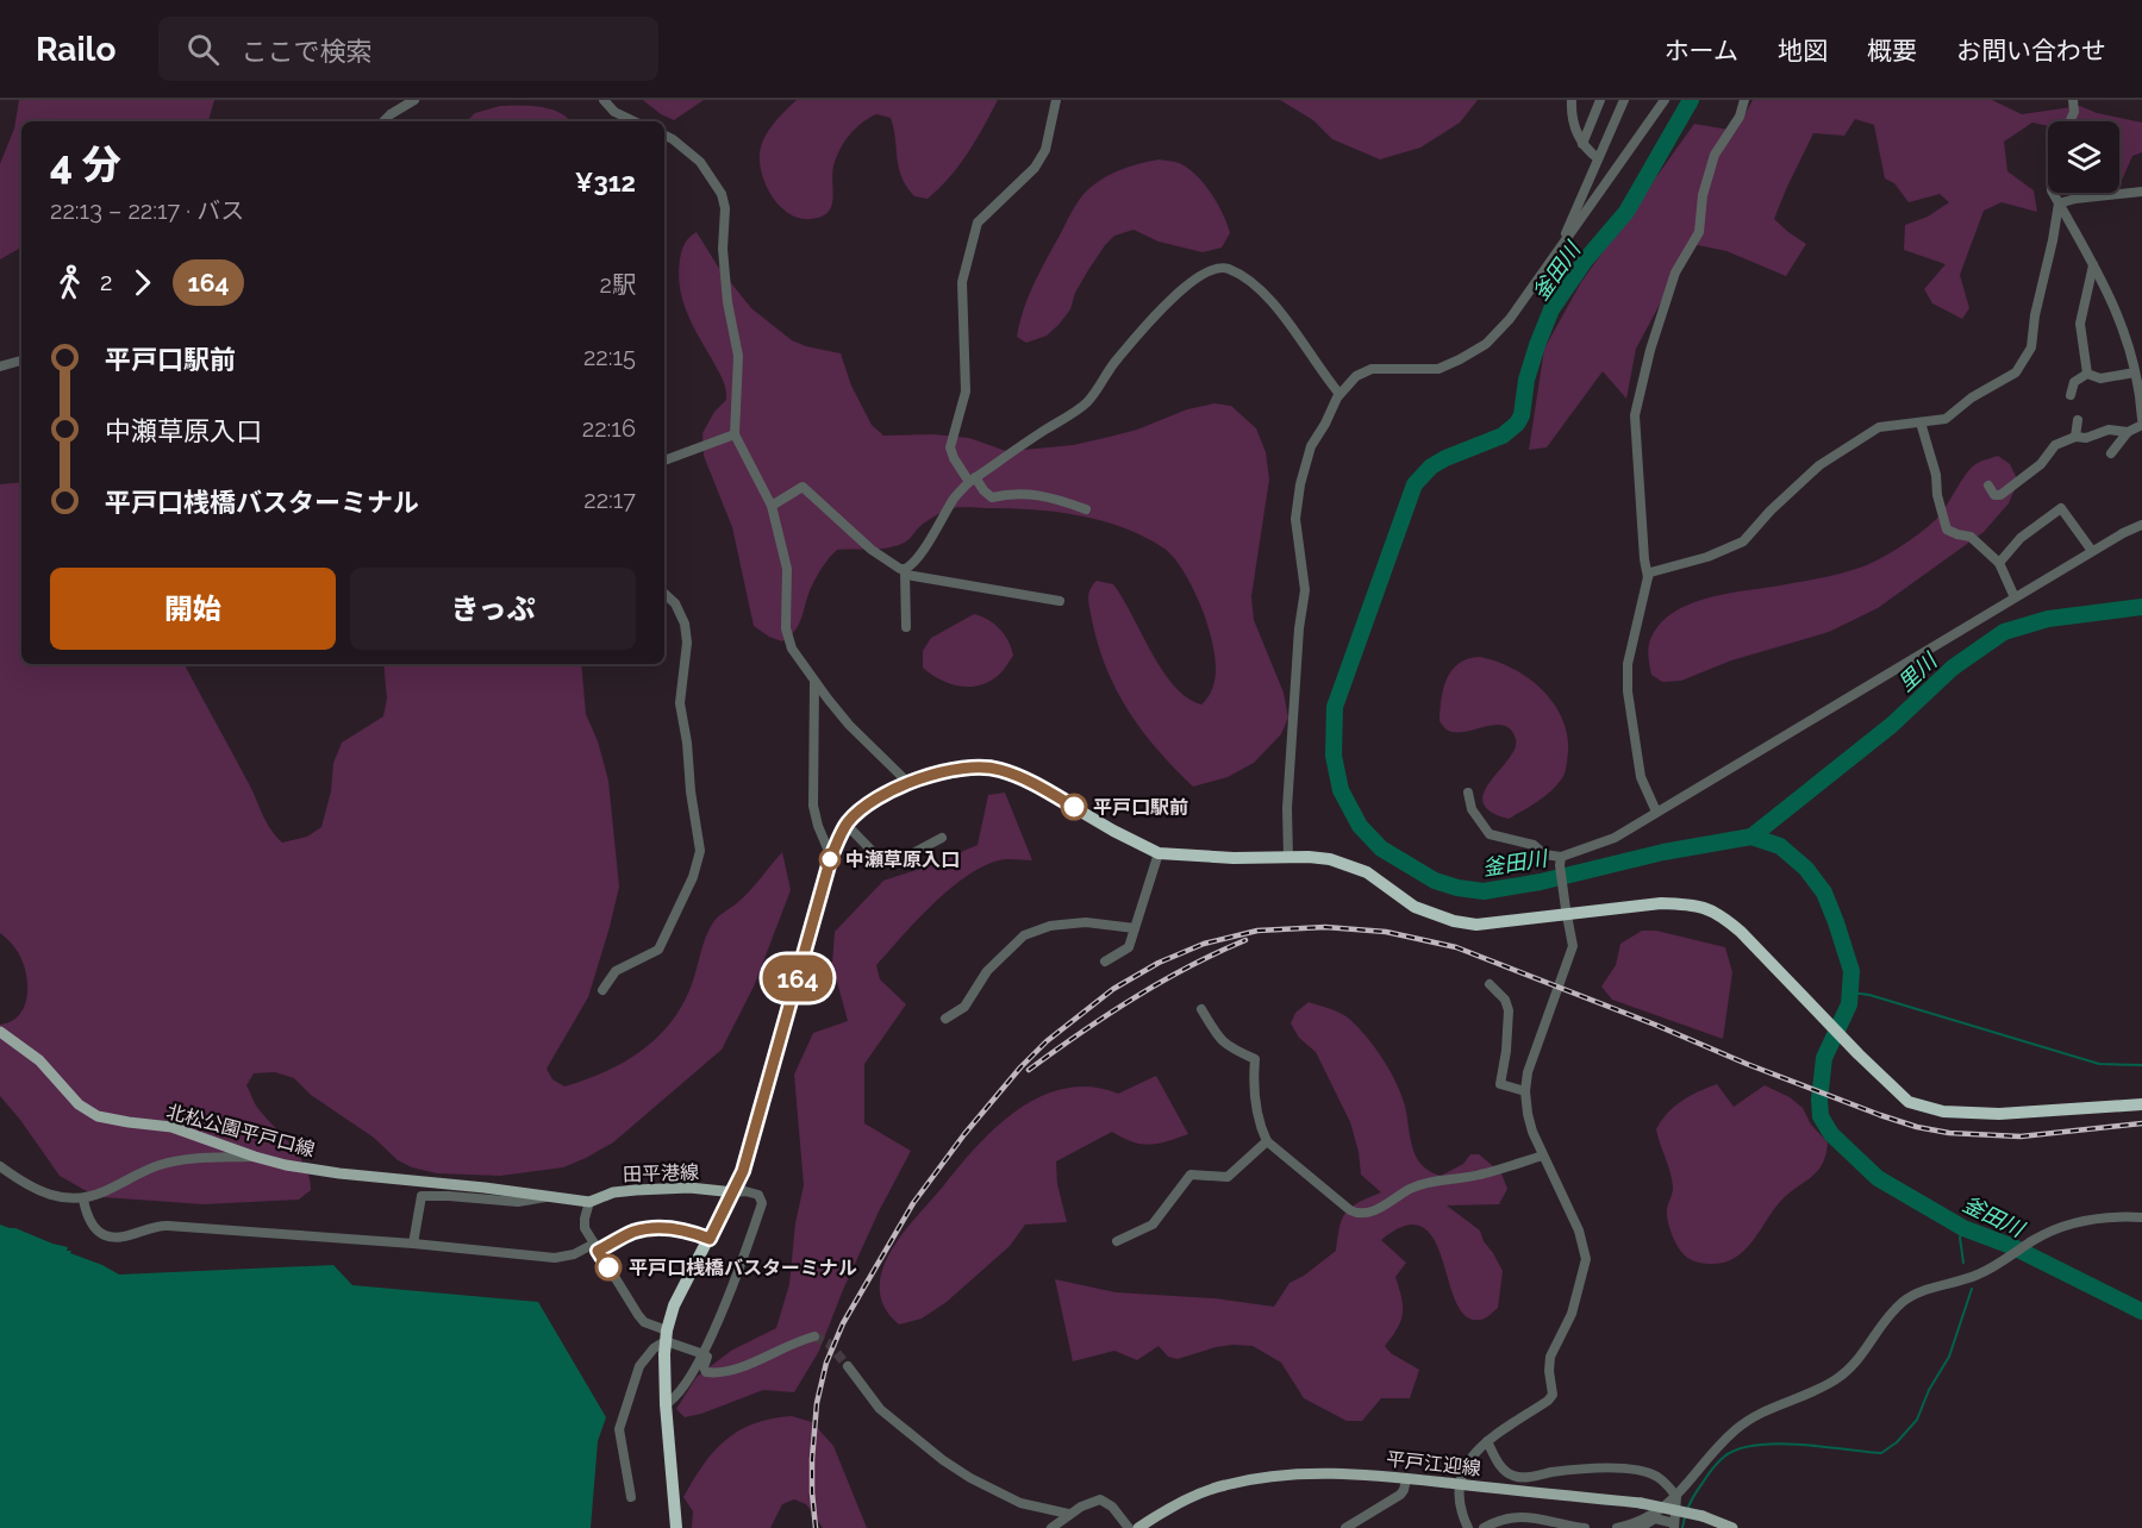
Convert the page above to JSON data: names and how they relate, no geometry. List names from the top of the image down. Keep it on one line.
{"streets":{"main road":["北松公園平戸口線","田平港線","平戸江迎線"]},"crossings":[["北松公園平戸口線","田平港線"]],"water":["釜田川","里川"],"places":["平戸口駅前","中瀬草原入口","平戸口桟橋バスターミナル"],"lines":["bus line 164"],"page":{"header":"Railo","search":"ここで検索","nav":["ホーム","地図","概要","お問い合わせ"],"on_map":"164","heading":["4 分","22:13 – 22:17 · バス","¥312"],"legs":["2","164","2駅"],"list":[{"name":"平戸口駅前","value":"22:15"},{"name":"中瀬草原入口","value":"22:16"},{"name":"平戸口桟橋バスターミナル","value":"22:17"}],"buttons":["開始","きっぷ"]}}
